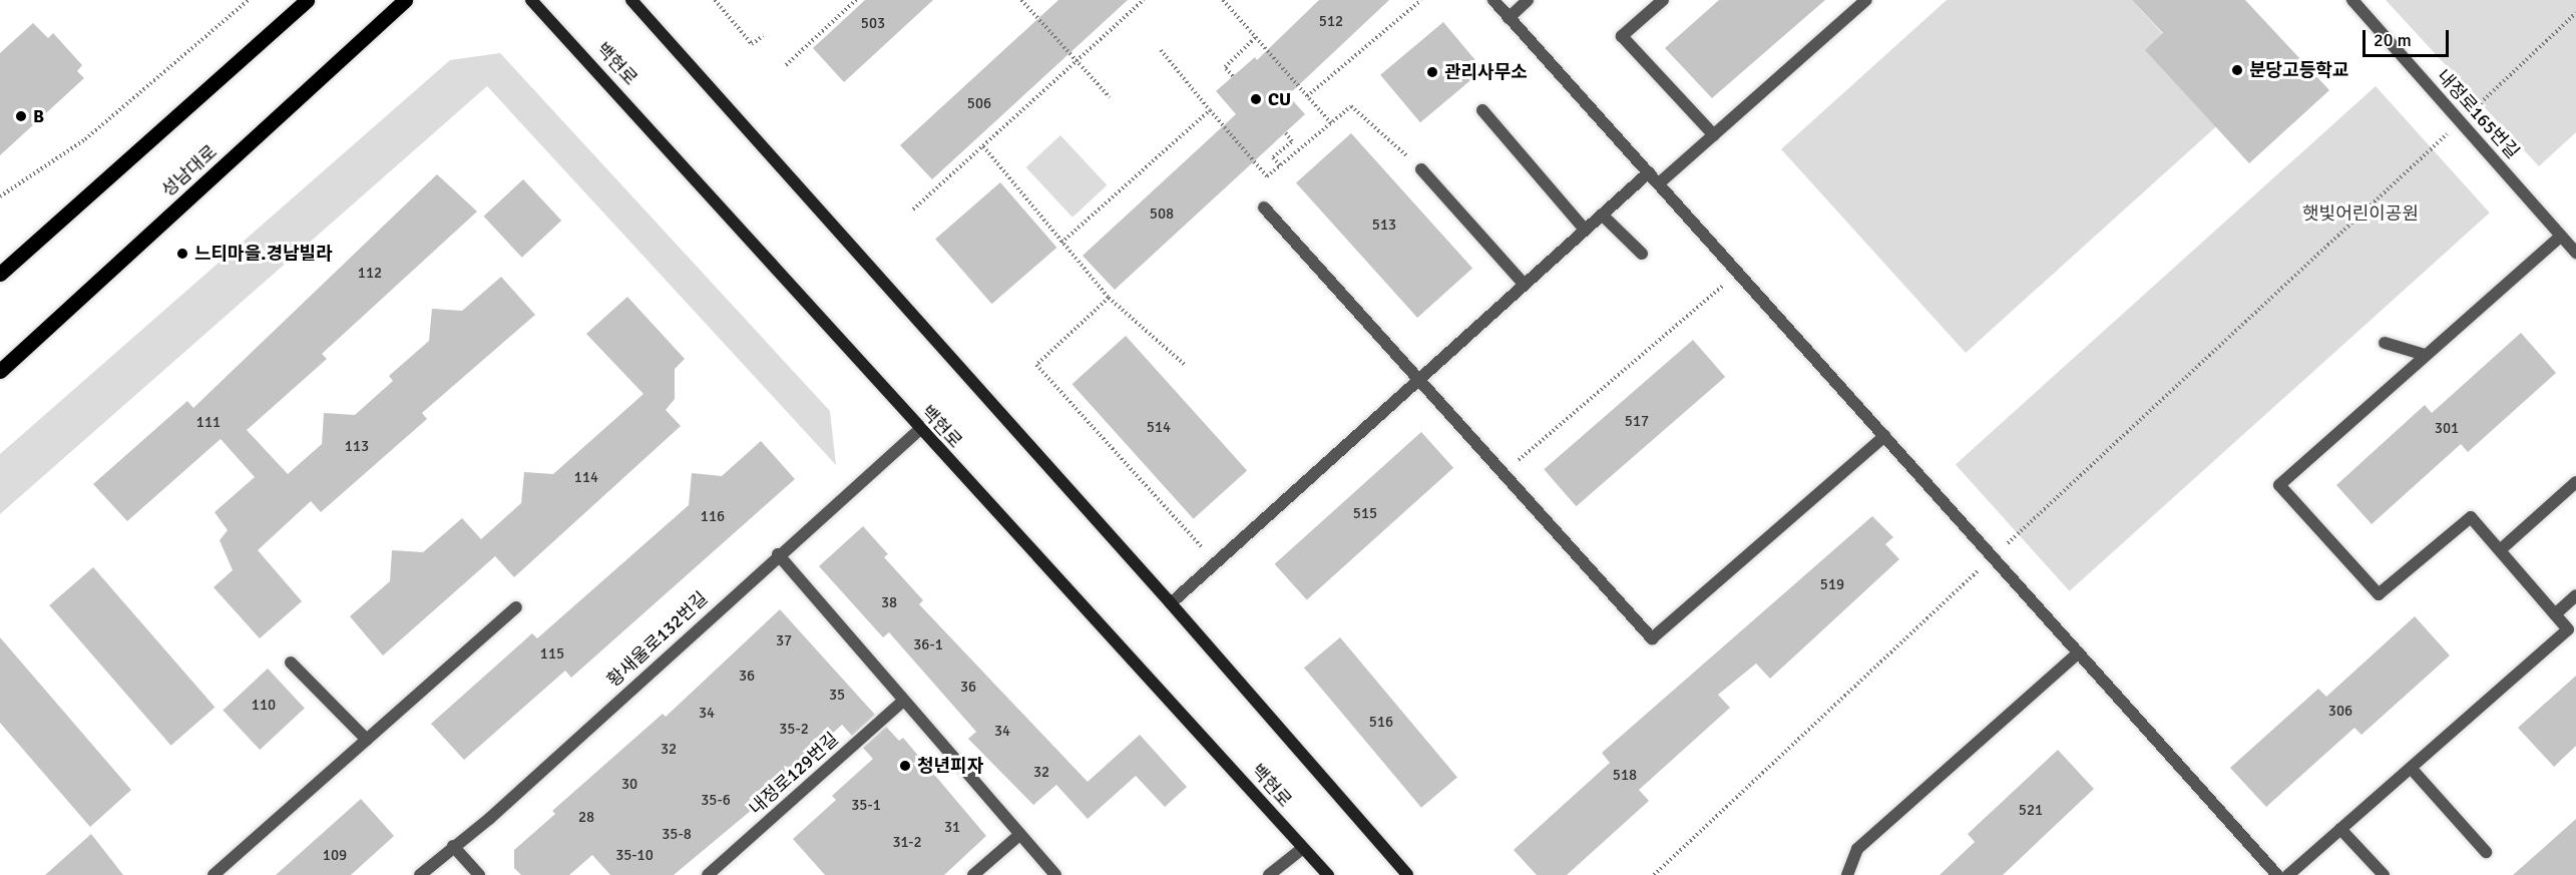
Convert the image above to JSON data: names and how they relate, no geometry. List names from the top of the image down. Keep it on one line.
{"streets":{"main road":["백현로","성남대로"],"street":["내정로165번길","황새울로132번길","내정로129번길"]},"crossings":[["백현로","황새울로132번길"]],"parks":["햇빛어린이공원"],"places":["분당고등학교","관리사무소","CU","B","느티마을.경남빌라","청년피자"],"house_numbers":["512","503","506","508","513","112","517","111","514","301","113","114","515","116","519","38","37","36-1","115","36","36","35","110","306","34","516","35-2","34","32","32","518","30","35-6","35-1","521","28","31","35-8","31-2","109","35-10"],"scale_bar":"20 m"}
